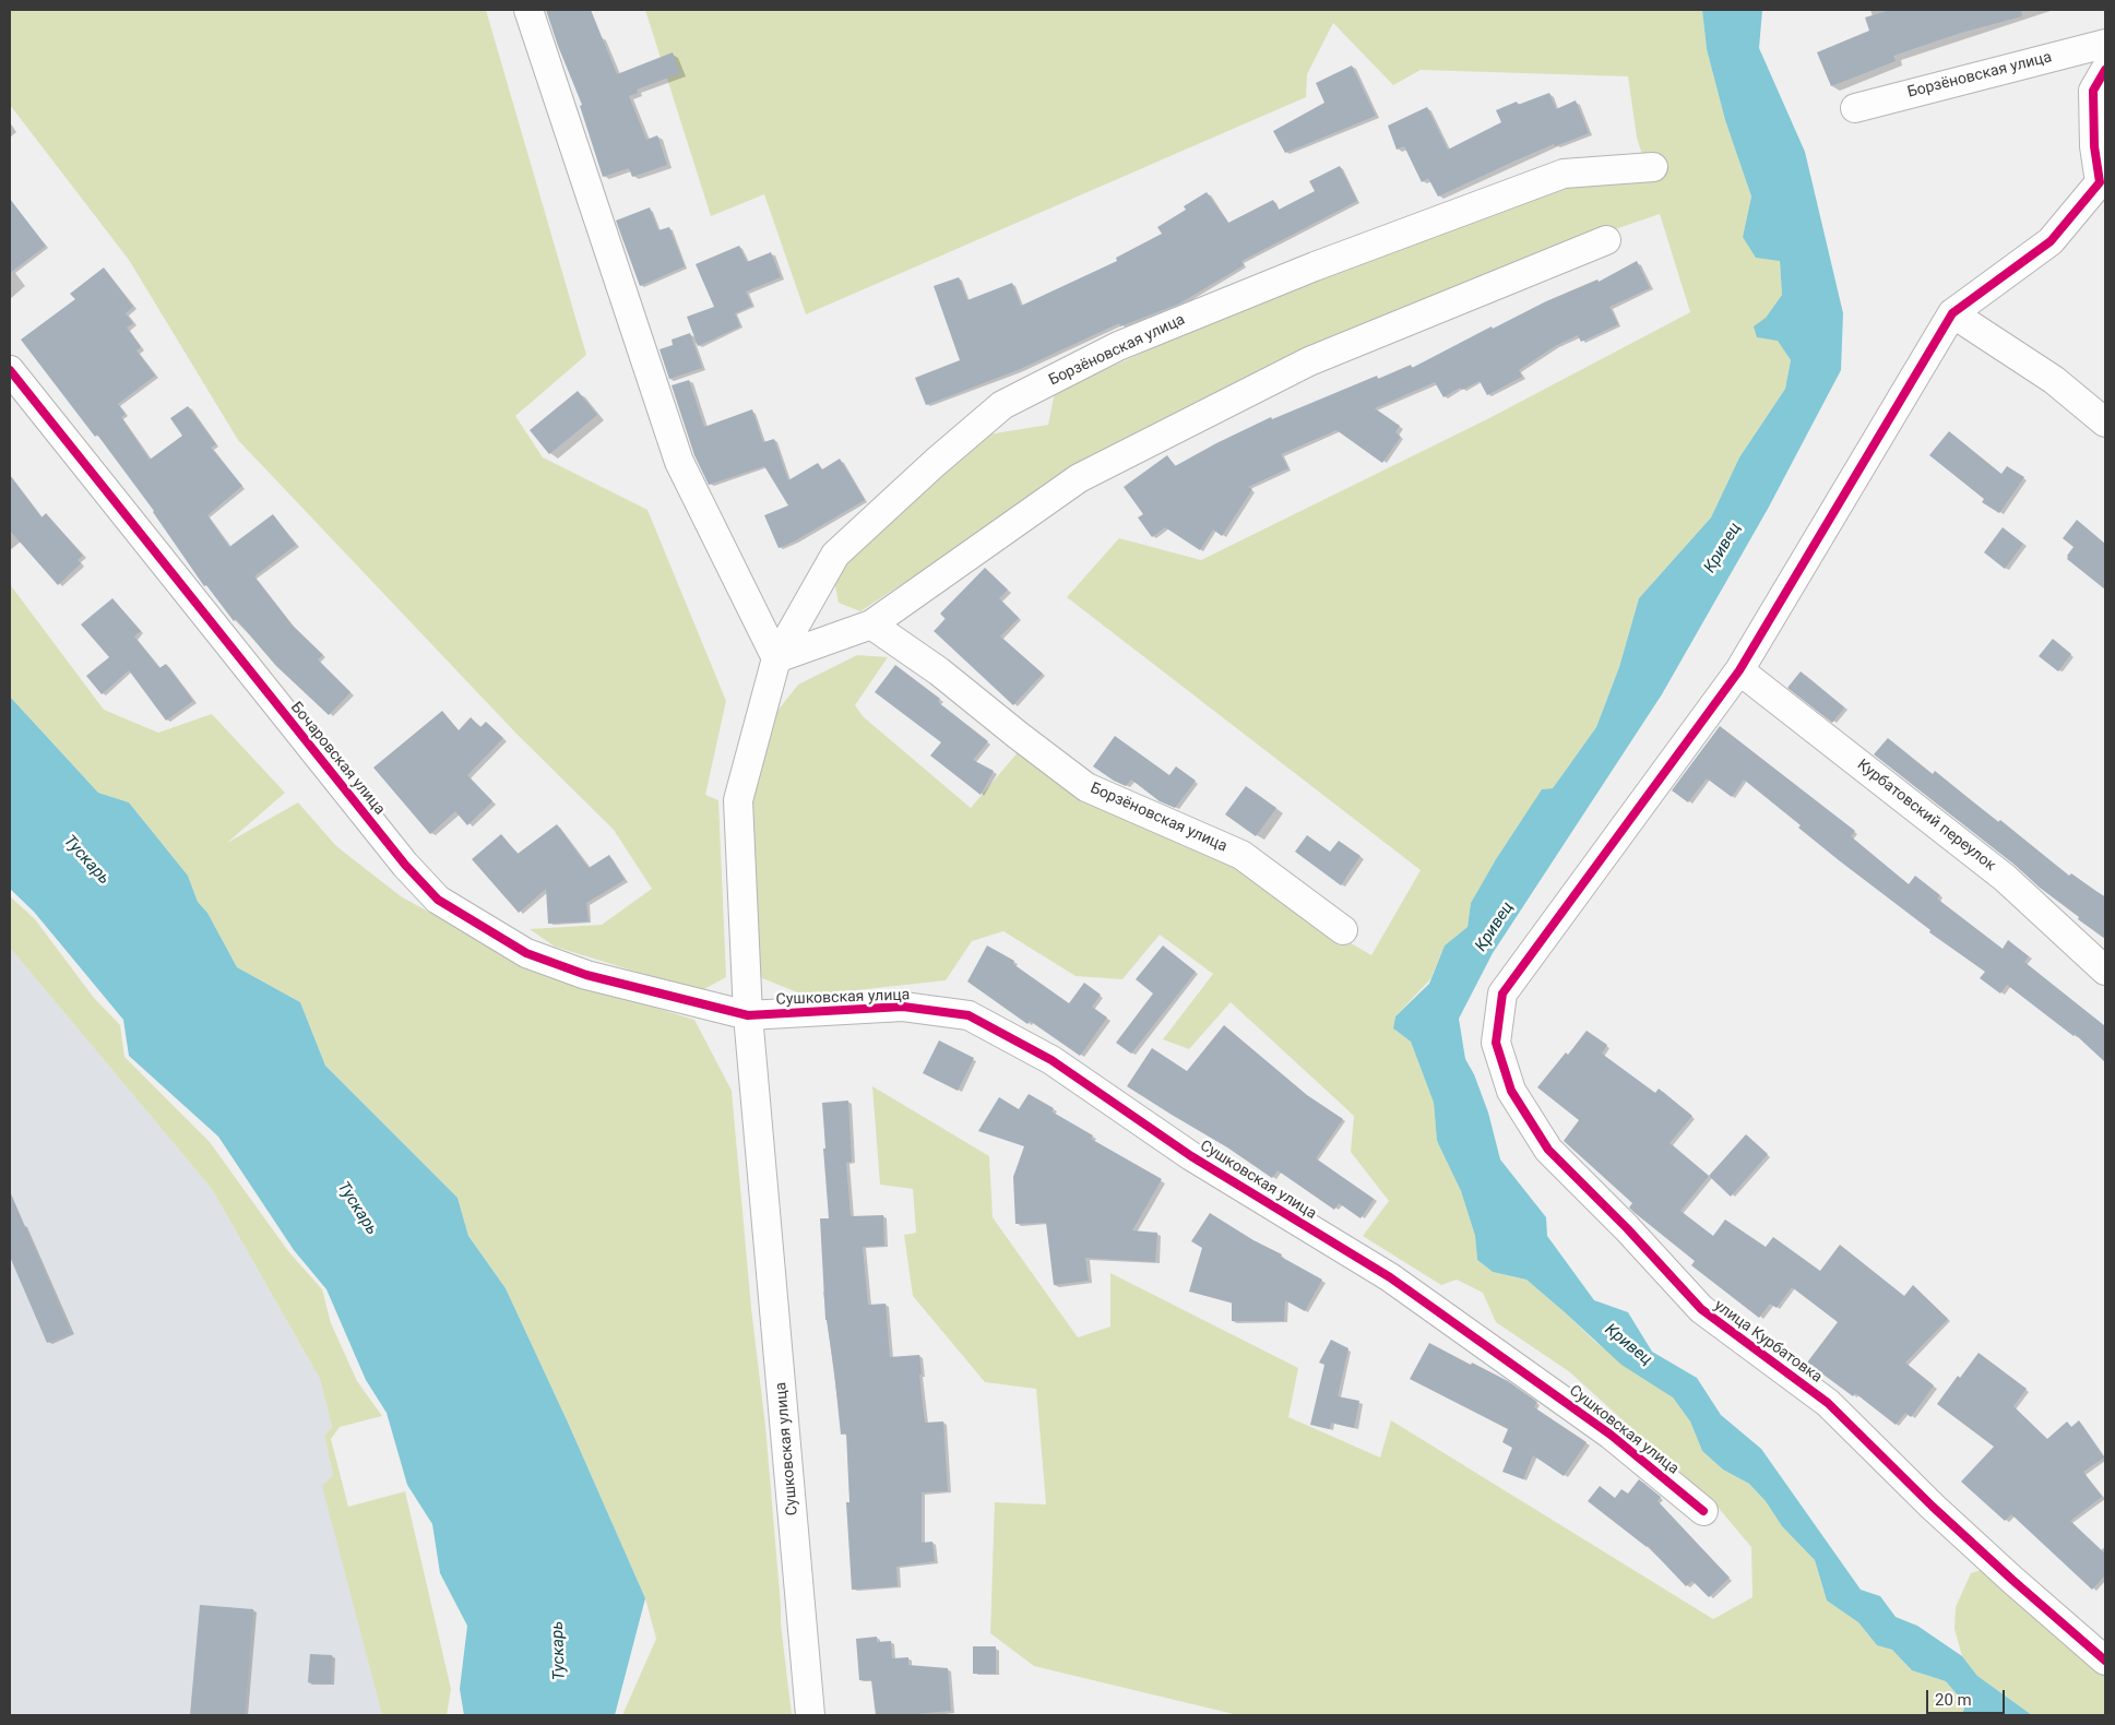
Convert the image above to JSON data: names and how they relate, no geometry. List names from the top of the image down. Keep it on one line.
{"streets":{"street":["Борзёновская улица","Бочаровская улица","Курбатовский переулок","Сушковская улица","улица Курбатовка"]},"crossings":[["Борзёновская улица","Бочаровская улица"],["Борзёновская улица","Сушковская улица"],["Бочаровская улица","Сушковская улица"],["Курбатовский переулок","улица Курбатовка"]],"water":["Кривец","Тускарь"],"scale_bar":"20 m"}
